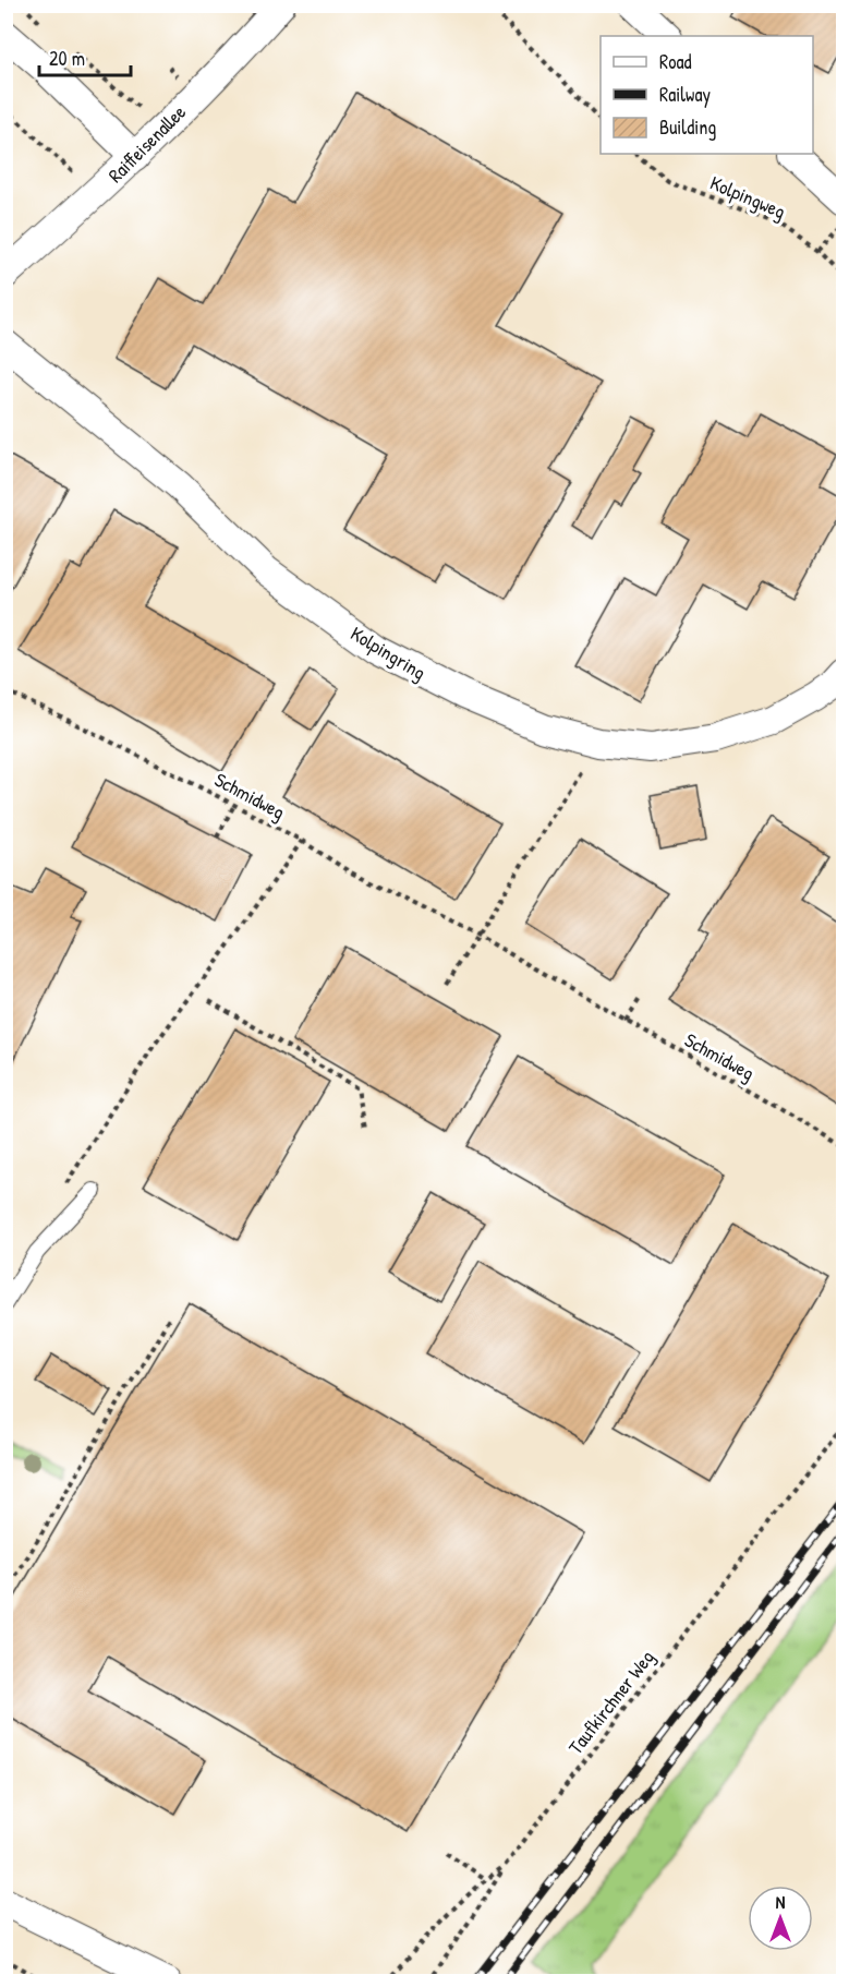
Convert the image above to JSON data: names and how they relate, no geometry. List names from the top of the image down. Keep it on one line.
{"streets":{"street":["Raiffeisenallee","Kolpingring"],"path":["Kolpingweg","Schmidweg","Taufkirchner Weg"]},"legend":["Road","Railway","Building"],"scale_bar":"20 m","north":"top"}
